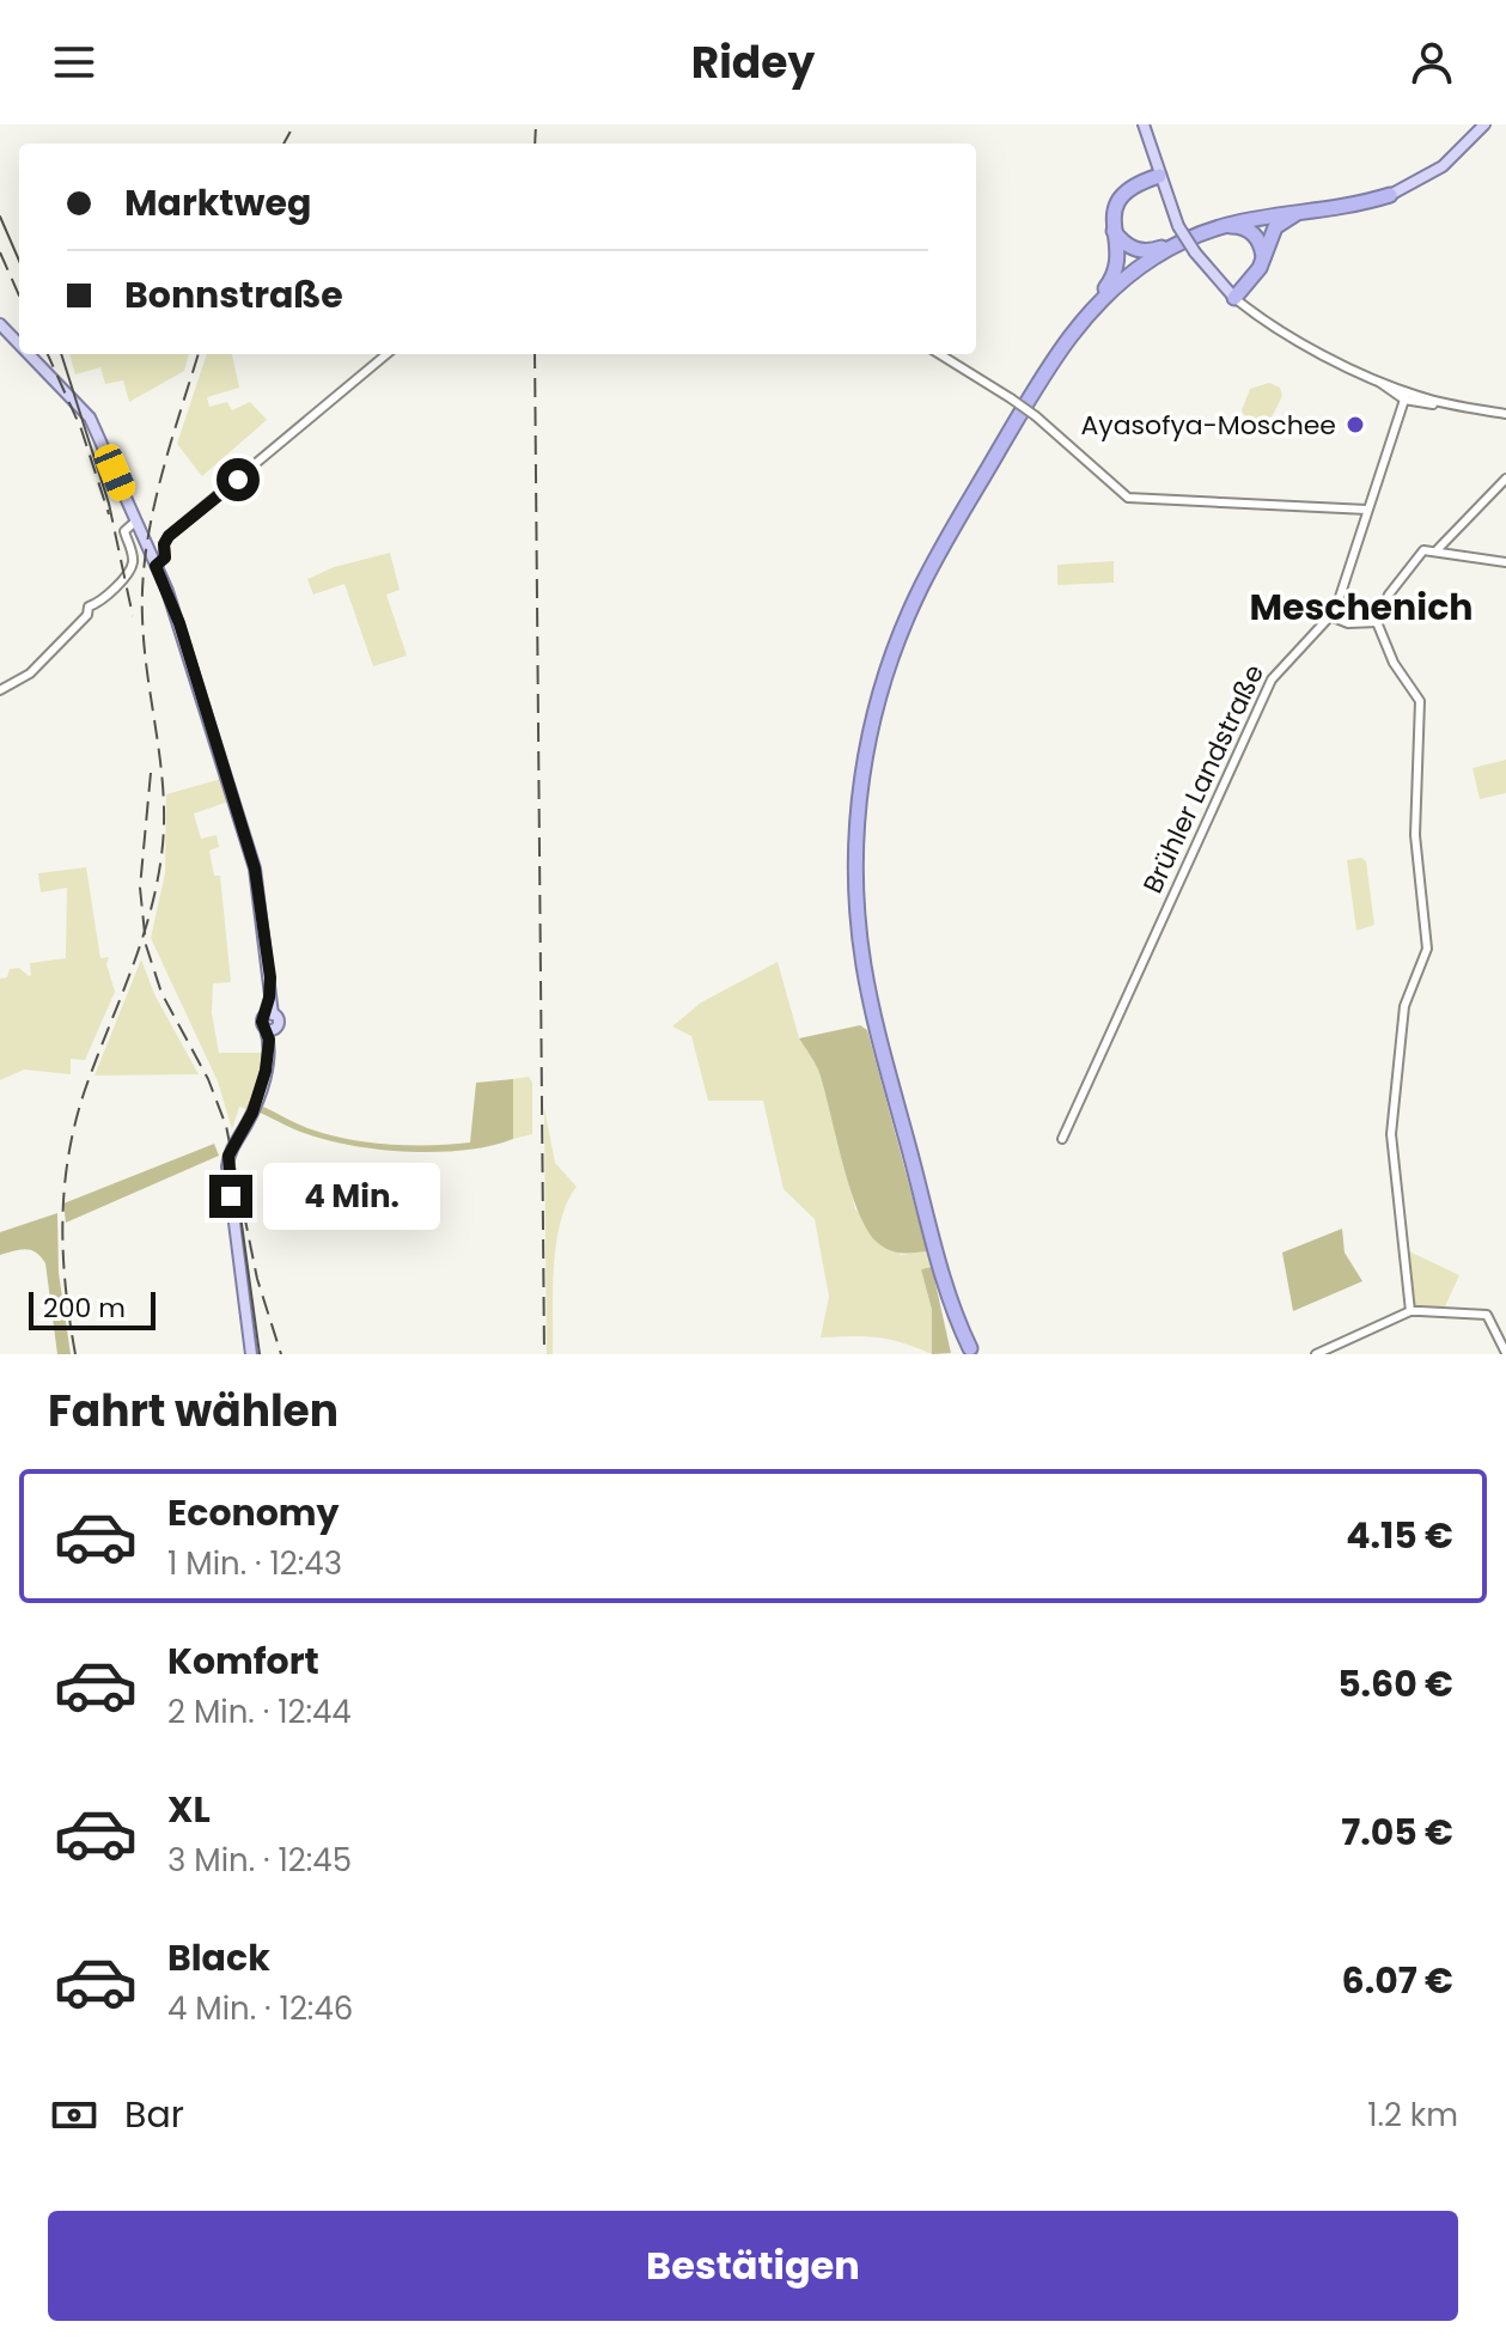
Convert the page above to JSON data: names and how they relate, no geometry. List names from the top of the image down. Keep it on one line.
{"streets":{"street":["Brühler Landstraße"]},"districts":["Meschenich"],"places":["Ayasofya-Moschee"],"scale_bar":"200 m","page":{"header":"Ridey","banner":["Marktweg","Bonnstraße"],"bubble":"4 Min.","scale":"200 m","heading":"Fahrt wählen","list":[{"name":"Economy","note":"1 Min. · 12:43","value":"4.15 €"},{"name":"Komfort","note":"2 Min. · 12:44","value":"5.60 €"},{"name":"XL","note":"3 Min. · 12:45","value":"7.05 €"},{"name":"Black","note":"4 Min. · 12:46","value":"6.07 €"}],"pay":["Bar","1.2 km"],"buttons":"Bestätigen"}}
